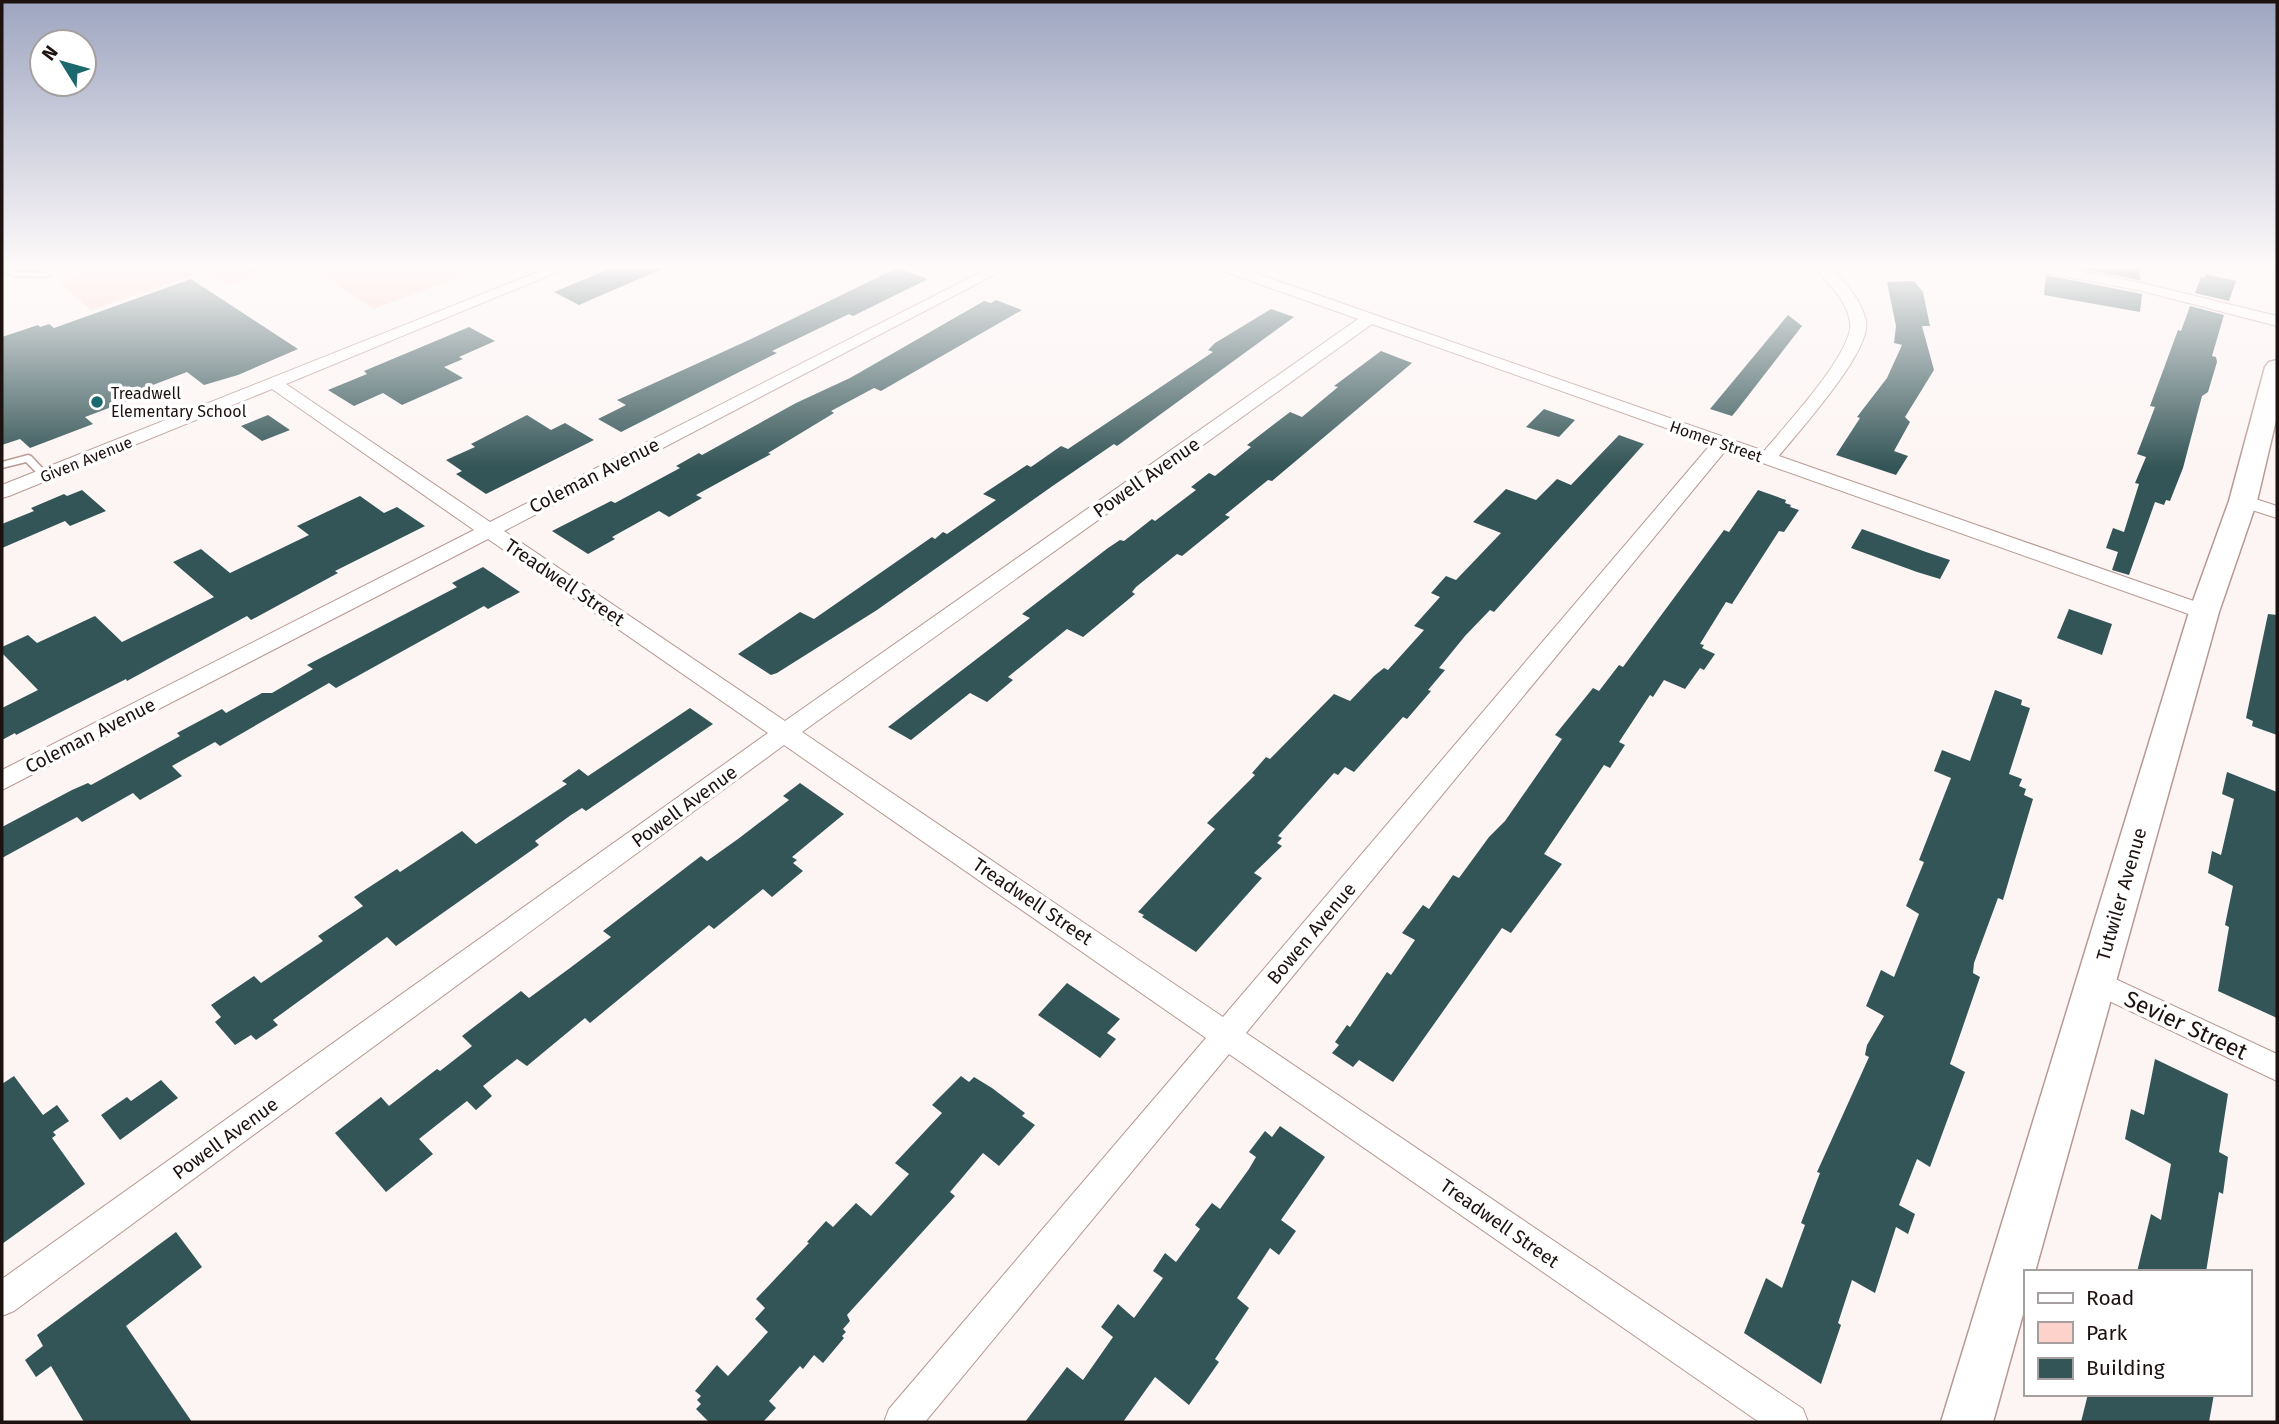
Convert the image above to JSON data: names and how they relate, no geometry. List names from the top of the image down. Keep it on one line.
{"streets":{"street":["Homer Street","Given Avenue","Coleman Avenue","Powell Avenue","Treadwell Street","Tutwiler Avenue","Bowen Avenue","Sevier Street"]},"crossings":[["Homer Street","Tutwiler Avenue"],["Homer Street","Bowen Avenue"],["Given Avenue","Treadwell Street"],["Coleman Avenue","Treadwell Street"],["Powell Avenue","Treadwell Street"],["Treadwell Street","Bowen Avenue"],["Tutwiler Avenue","Sevier Street"]],"places":["Treadwell Elementary School"],"legend":["Road","Park","Building"],"north":"top left"}
